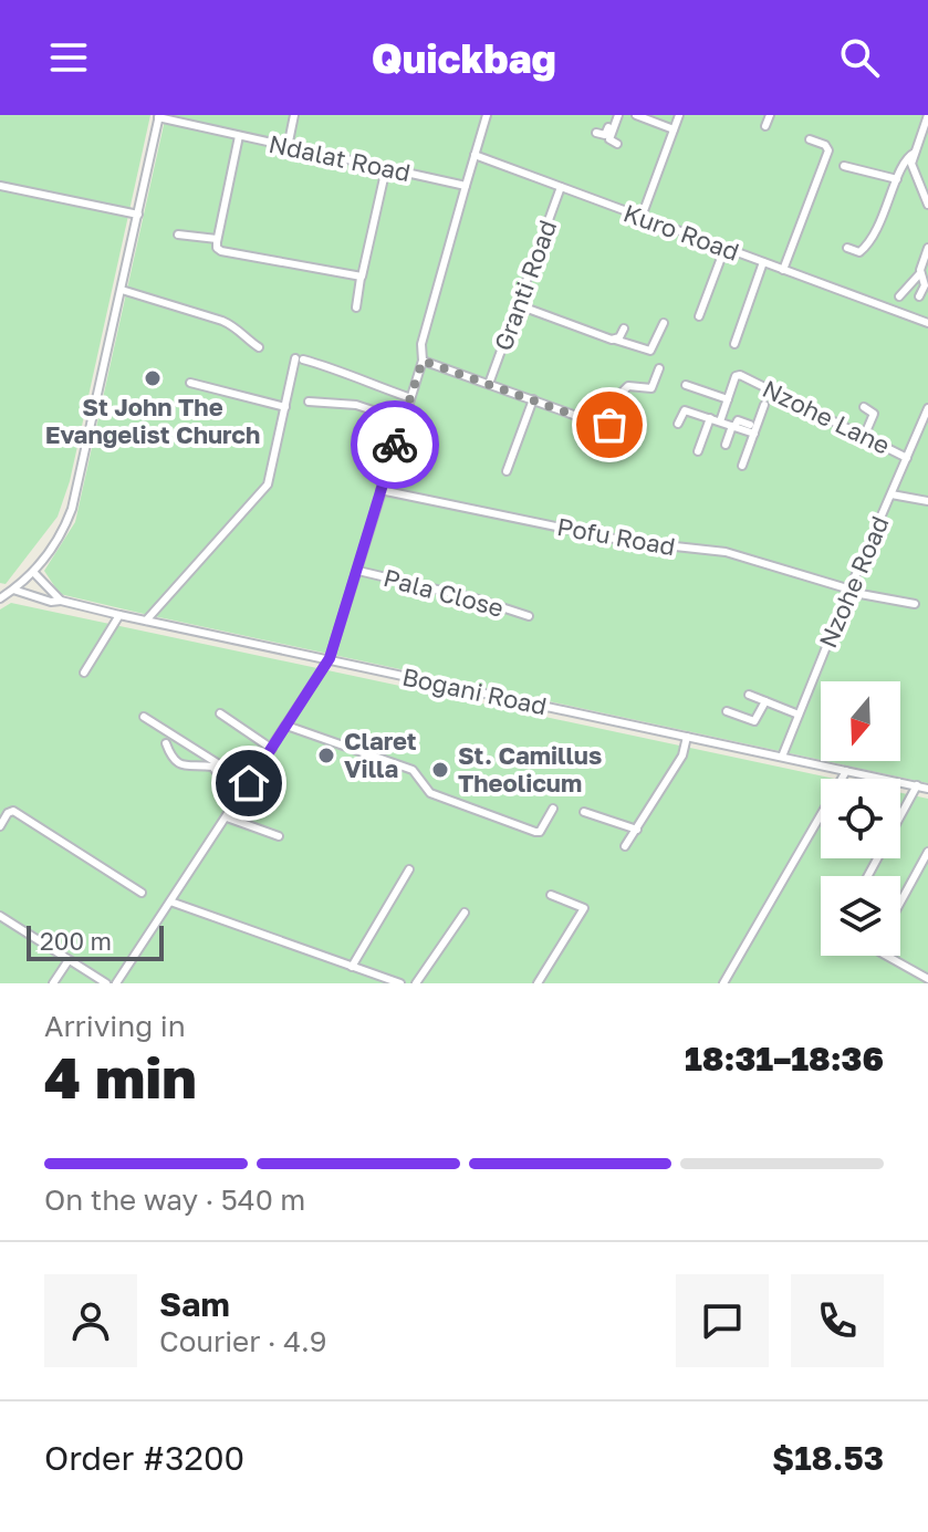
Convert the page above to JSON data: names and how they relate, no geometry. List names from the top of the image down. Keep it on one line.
{"streets":{"street":["Ndalat Road","Kuro Road","Granti Road","Nzohe Lane","Pofu Road","Nzohe Road","Pala Close","Bogani Road"]},"crossings":[["Kuro Road","Granti Road"],["Nzohe Lane","Nzohe Road"],["Pofu Road","Nzohe Road"],["Nzohe Road","Bogani Road"]],"places":["St John The Evangelist Church","Claret Villa","St. Camillus Theolicum"],"scale_bar":"200 m","north":"bottom","page":{"header":"Quickbag","scale":"200 m","heading":["4 min","Arriving in","18:31–18:36"],"panel":["Sam","Courier · 4.9","Order #3200","$18.53"],"bar":"On the way · 540 m"}}
